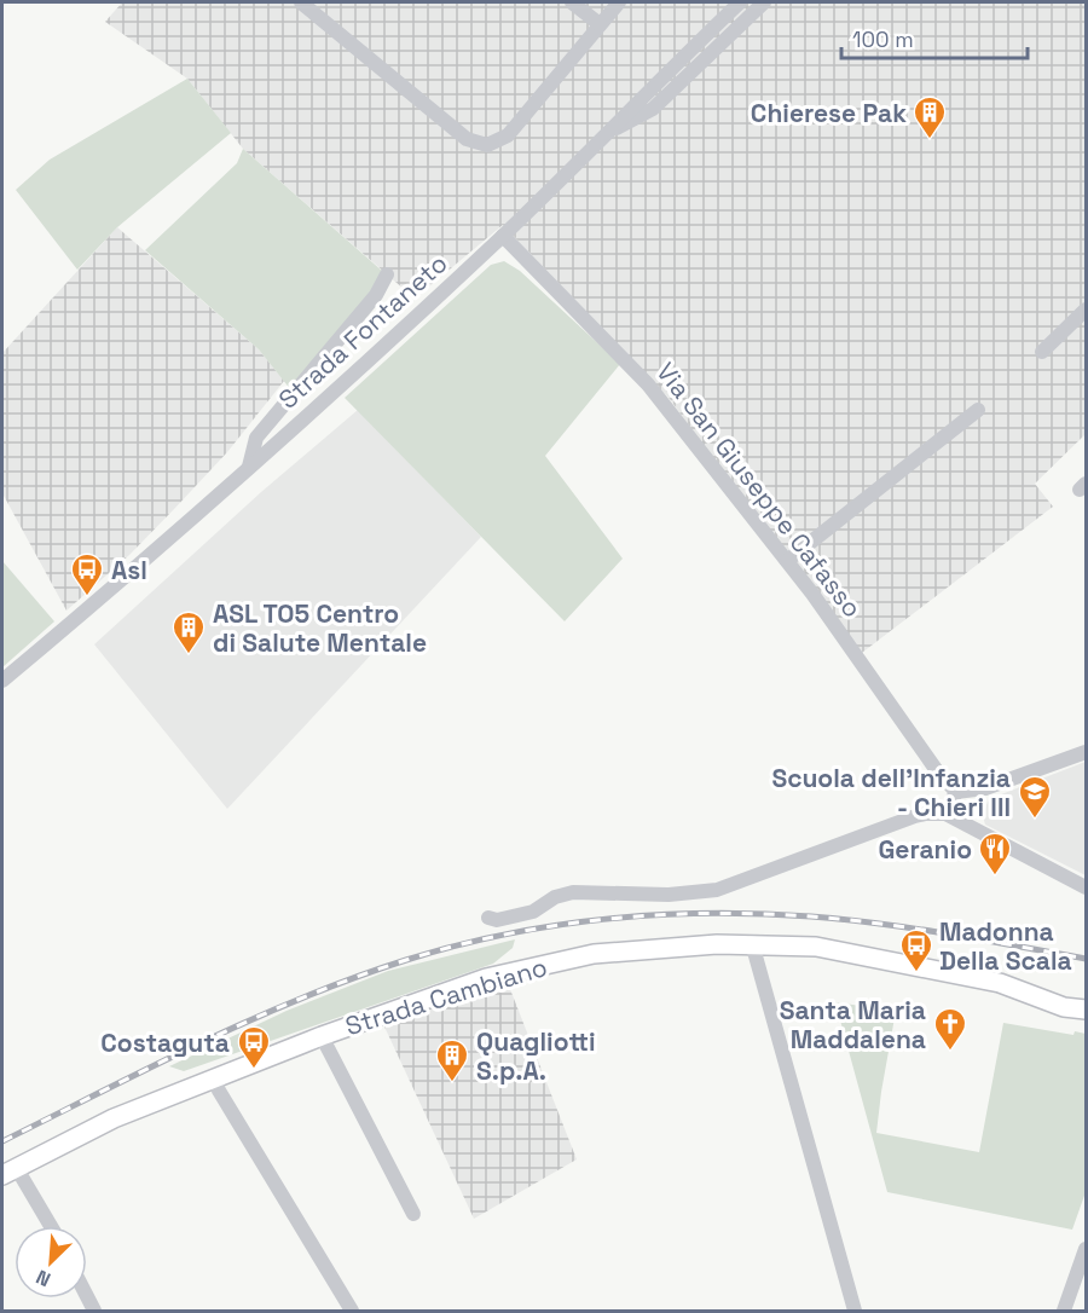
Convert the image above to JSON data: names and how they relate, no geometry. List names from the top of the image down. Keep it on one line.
{"streets":{"main road":["Strada Cambiano"],"street":["Strada Fontaneto","Via San Giuseppe Cafasso"]},"crossings":[["Strada Fontaneto","Via San Giuseppe Cafasso"]],"places":{"building":["Chierese Pak","ASL TO5 Centro di Salute Mentale","Quagliotti S.p.A."],"bus stop":["Asl","Madonna Della Scala","Costaguta"],"school or university":["Scuola dell'Infanzia - Chieri III"],"restaurant":["Geranio"],"church":["Santa Maria Maddalena"]},"scale_bar":"100 m","north":"bottom left"}
